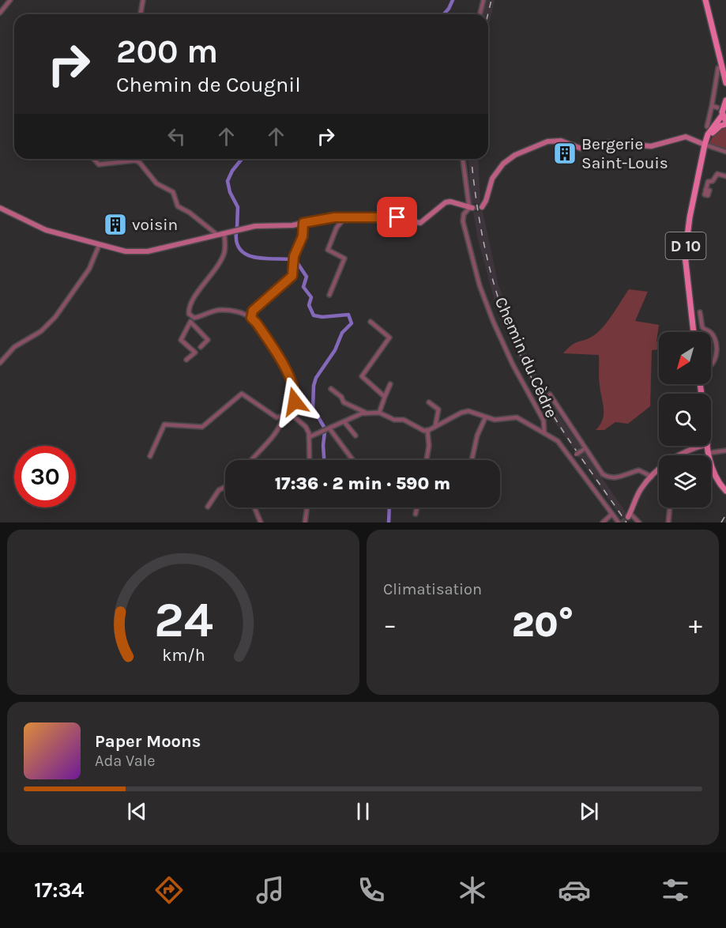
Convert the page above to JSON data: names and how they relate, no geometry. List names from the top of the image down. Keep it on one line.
{"streets":{"main road":["D 10"],"street":["Chemin du Cèdre"]},"places":{"building":["Bergerie Saint-Louis","voisin"]},"north":"bottom left","page":{"turn":["200 m","Chemin de Cougnil"],"limit":"30","trip":"17:36 · 2 min · 590 m","tile":"Climatisation","heat":["−","20°","+"],"song":["Paper Moons","Ada Vale"],"tabs":"17:34","gauge":["24","km/h"]}}
